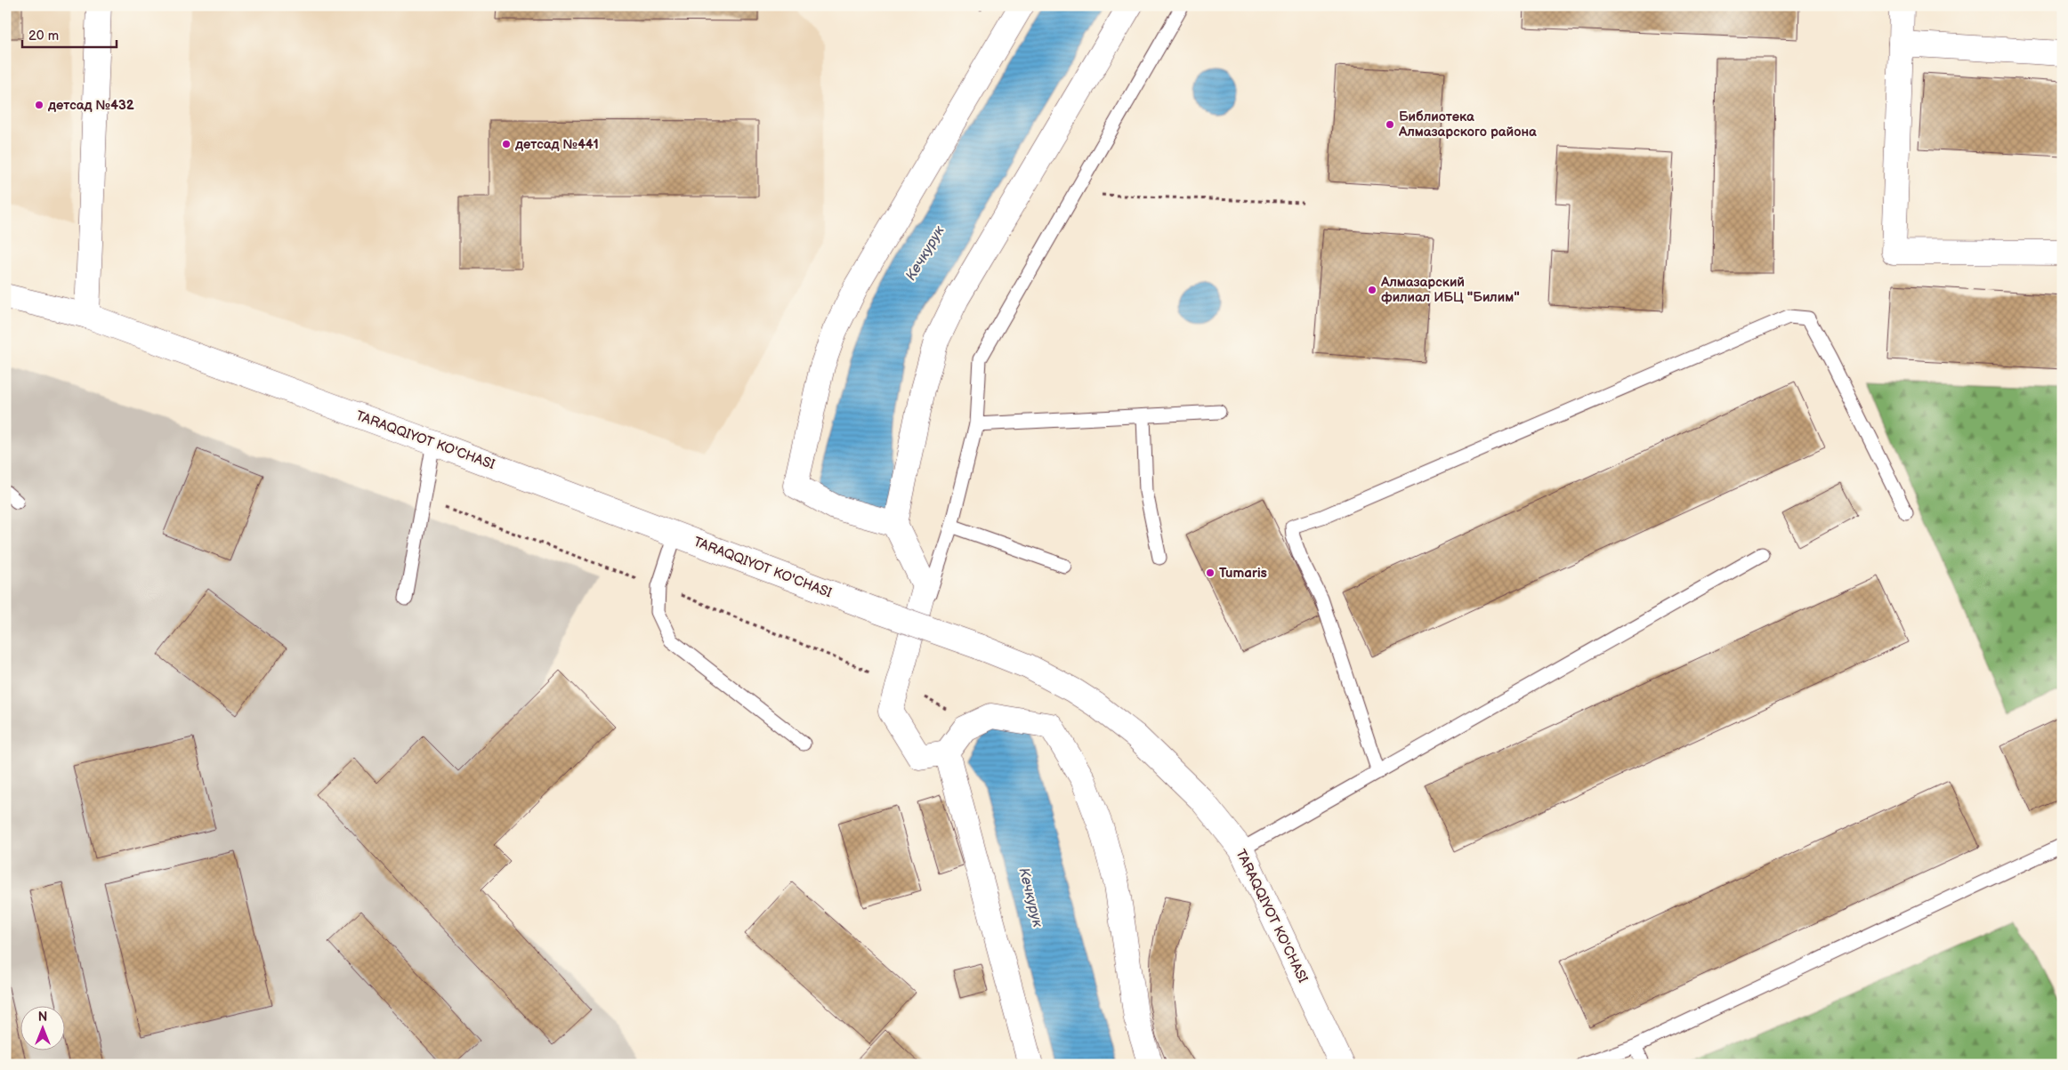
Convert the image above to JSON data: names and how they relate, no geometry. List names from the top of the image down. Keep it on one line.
{"streets":{"street":["TARAQQIYOT KO'CHASI"]},"water":["Кечкурук"],"places":["детсад №432","Библиотека Алмазарского района","детсад №441","Алмазарский филиал ИБЦ \"Билим\"","Tumaris"],"scale_bar":"20 m","north":"top"}
